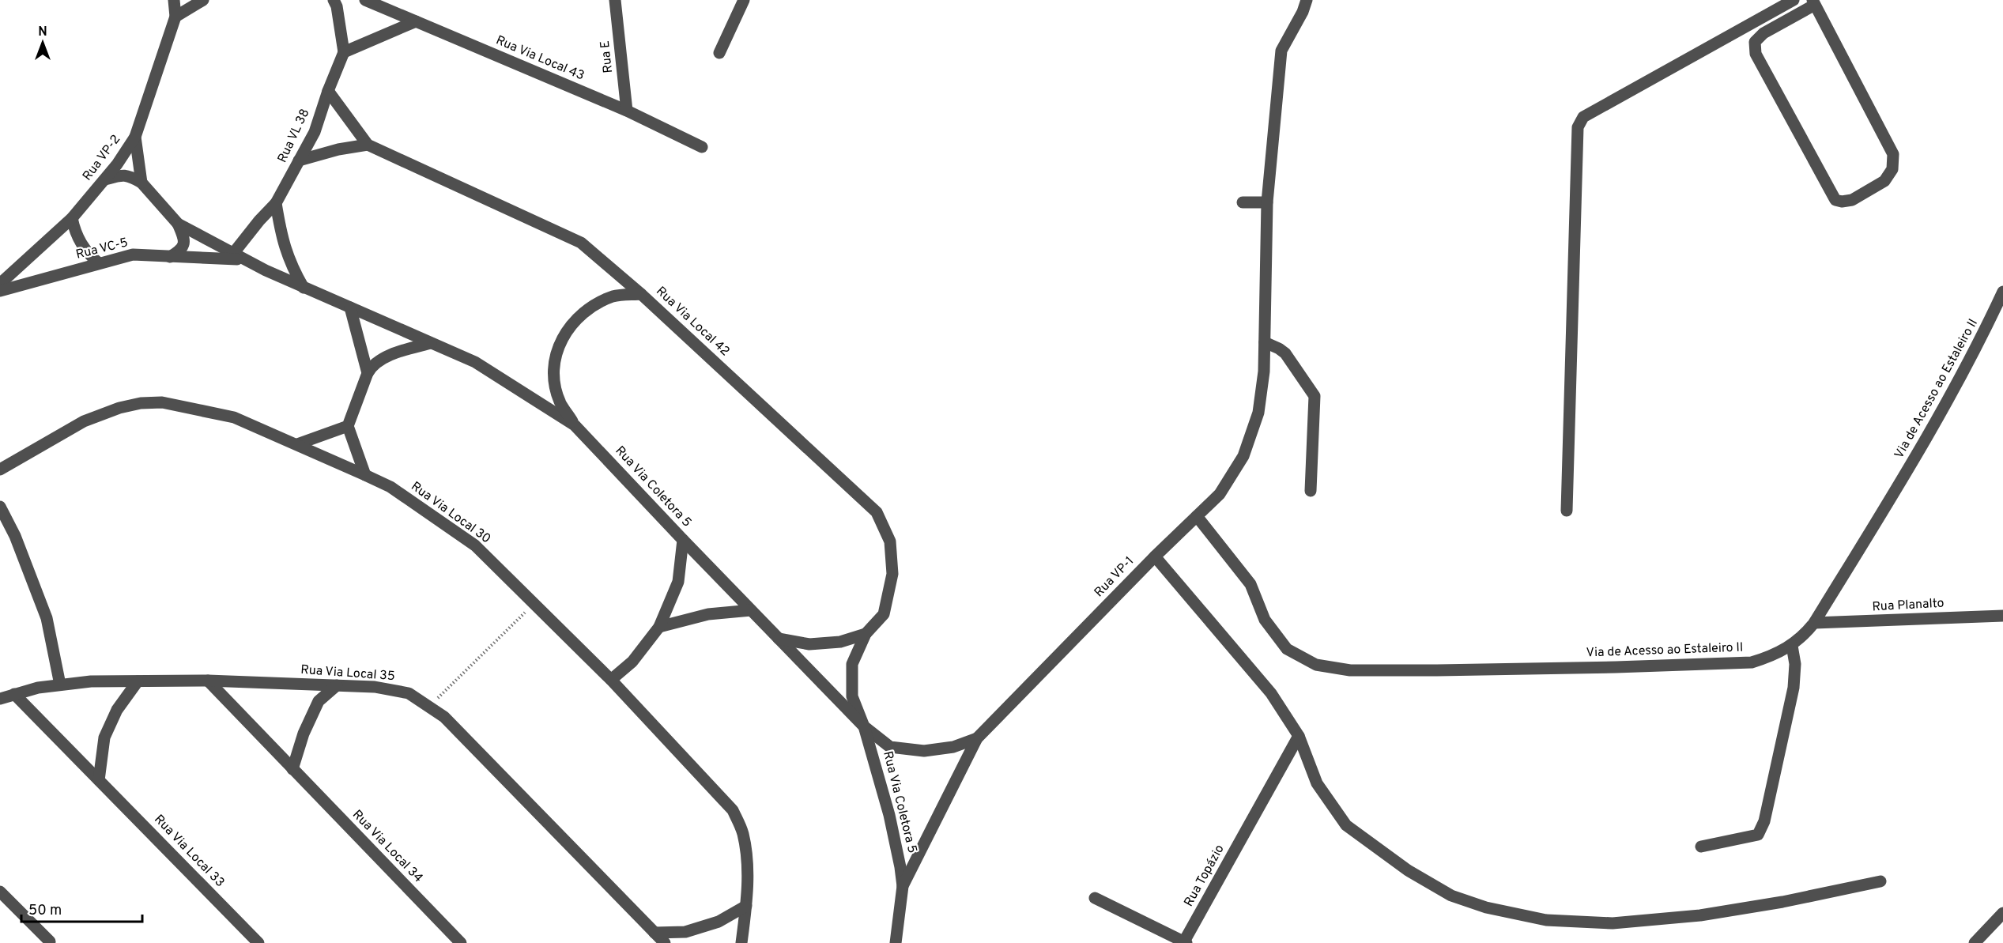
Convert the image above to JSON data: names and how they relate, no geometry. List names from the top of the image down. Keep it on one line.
{"streets":{"street":["Rua E","Rua Via Local 43","Rua VL 38","Rua VP-2","Rua VC-5","Rua Via Local 42","Via de Acesso ao Estaleiro II","Rua Via Coletora 5","Rua Via Local 30","Rua VP-1","Rua Planalto","Rua Via Local 35","Rua Via Local 34","Rua Via Local 33","Rua Topázio"]},"crossings":[["Rua E","Rua Via Local 43"],["Rua VL 38","Rua VC-5"],["Rua VL 38","Rua Via Local 42"],["Rua VC-5","Rua Via Coletora 5"],["Via de Acesso ao Estaleiro II","Rua VP-1"],["Via de Acesso ao Estaleiro II","Rua Planalto"],["Rua Via Coletora 5","Rua VP-1"],["Rua Via Local 35","Rua Via Local 34"],["Rua Via Local 35","Rua Via Local 33"]],"scale_bar":"50 m","north":"top"}
